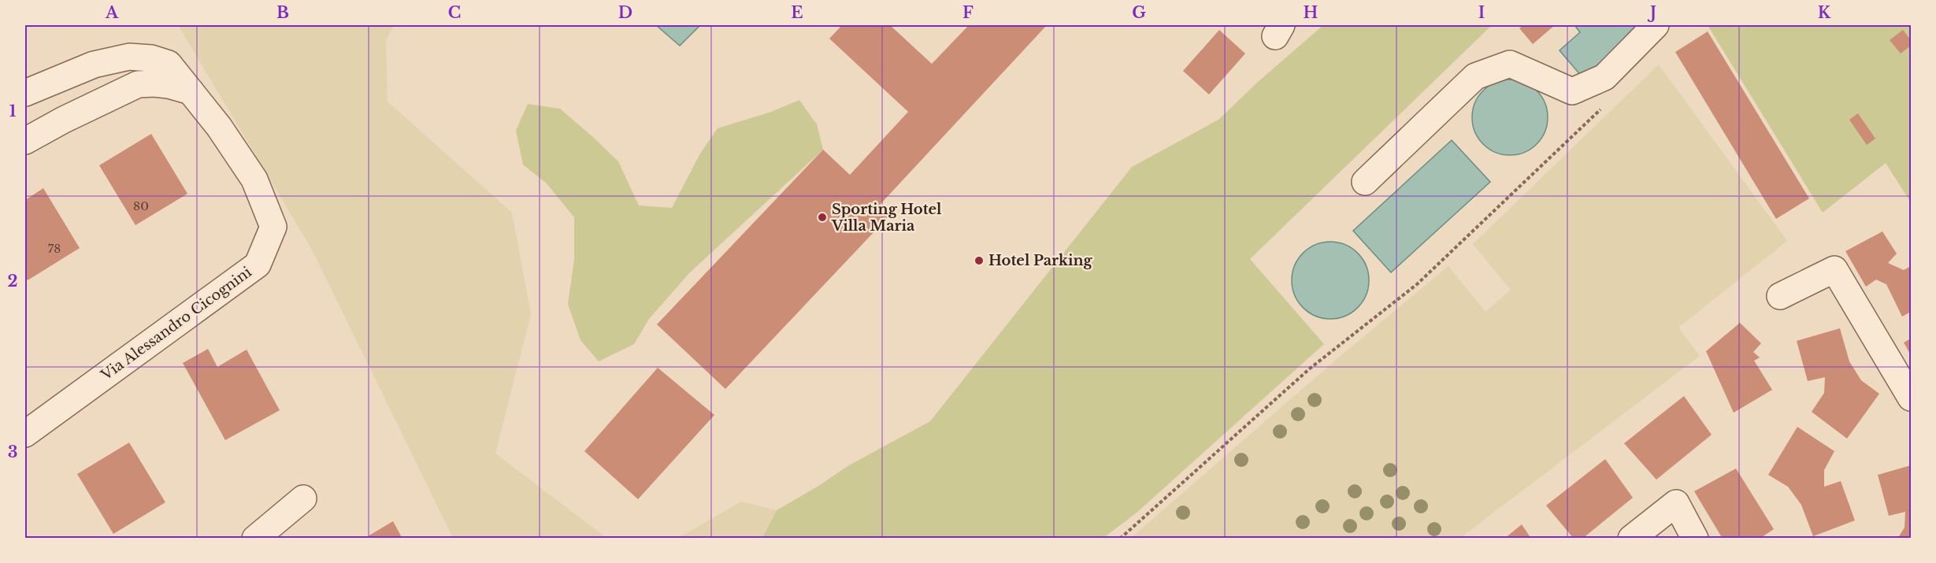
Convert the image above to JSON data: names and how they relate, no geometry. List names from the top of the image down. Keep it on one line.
{"streets":{"street":["Via Alessandro Cicognini"]},"places":["Sporting Hotel Villa Maria","Hotel Parking"],"house_numbers":["80","78"],"grid":{"columns":["A","B","C","D","E","F","G","H","I","J","K"],"rows":["1","2","3"]}}
